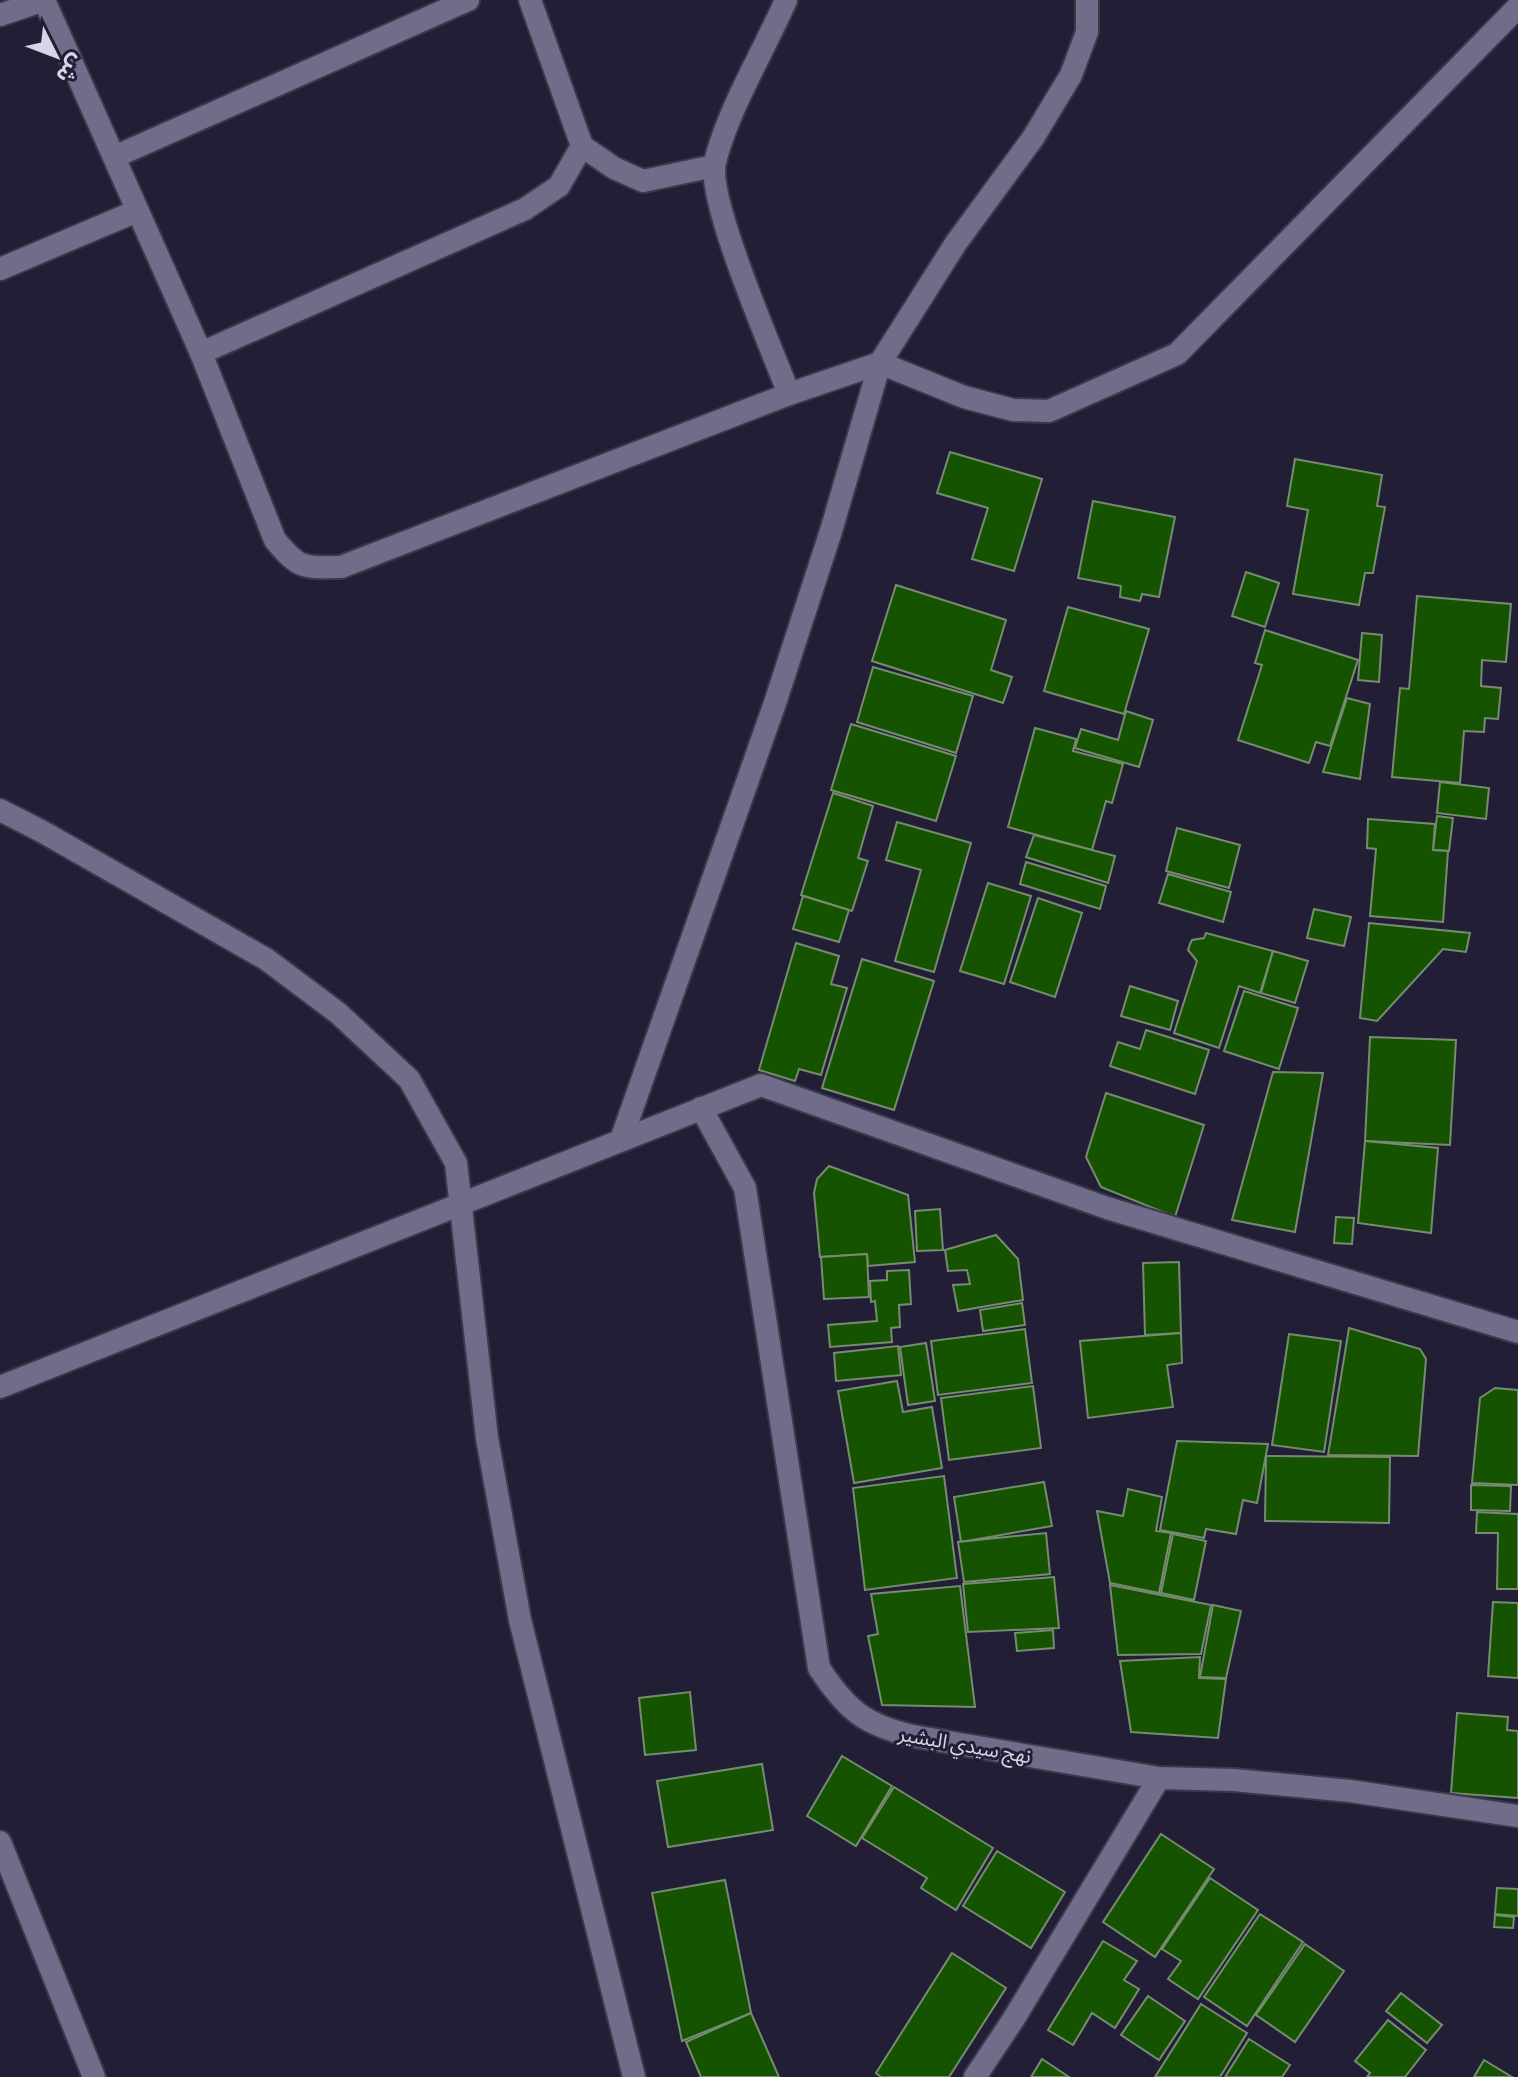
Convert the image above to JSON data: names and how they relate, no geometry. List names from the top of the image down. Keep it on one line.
{"streets":{"street":["نهج سيدي البشير"]},"north":"bottom right"}
